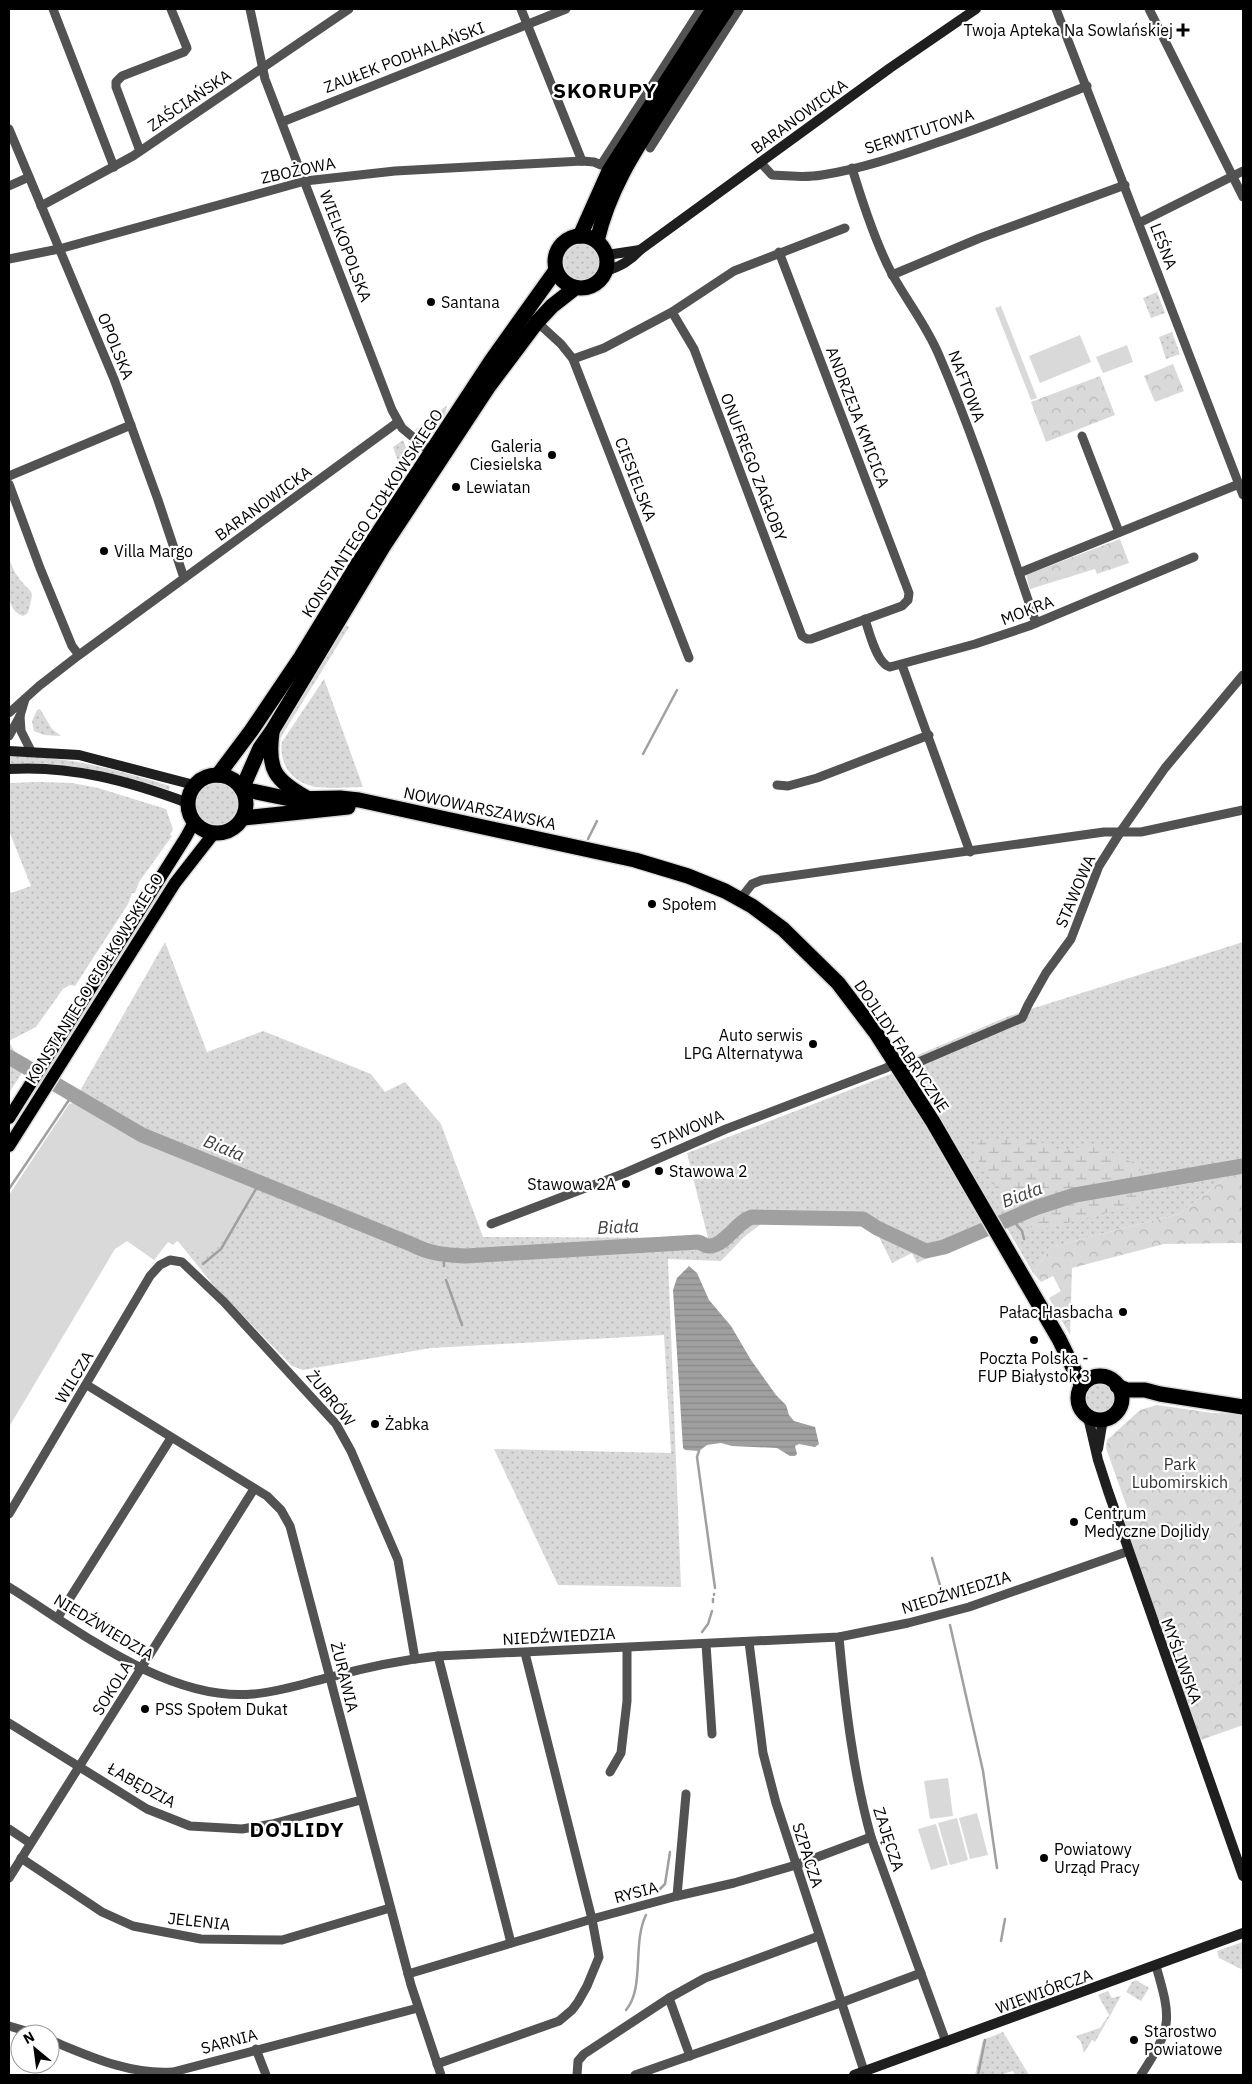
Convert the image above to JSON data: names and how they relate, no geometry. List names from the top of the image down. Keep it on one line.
{"streets":{"highway":["KONSTANTEGO CIOŁKOWSKIEGO","NOWOWARSZAWSKA","DOJLIDY FABRYCZNE"],"street":["ZAUŁEK PODHALAŃSKI","ZAŚCIAŃSKA","BARANOWICKA","SERWITUTOWA","ZBOŻOWA","WIELKOPOLSKA","LEŚNA","OPOLSKA","NAFTOWA","ANDRZEJA KMICICA","ONUFREGO ZAGŁOBY","CIESIELSKA","MOKRA","STAWOWA","WILCZA","ŻUBRÓW","NIEDŹWIEDZIA","MYŚLIWSKA","ŻURAWIA","SOKOLA","ŁABĘDZIA","ZAJĘCZA","SZPACZA","RYSIA","JELENIA","WIEWIÓRCZA","SARNIA"]},"crossings":[["ZAUŁEK PODHALAŃSKI","WIELKOPOLSKA"],["ZAŚCIAŃSKA","WIELKOPOLSKA"],["ZAŚCIAŃSKA","OPOLSKA"],["BARANOWICKA","SERWITUTOWA"],["BARANOWICKA","WIELKOPOLSKA"],["BARANOWICKA","OPOLSKA"],["BARANOWICKA","KONSTANTEGO CIOŁKOWSKIEGO"],["SERWITUTOWA","LEŚNA"],["SERWITUTOWA","NAFTOWA"],["ZBOŻOWA","WIELKOPOLSKA"],["ZBOŻOWA","OPOLSKA"],["WIELKOPOLSKA","KONSTANTEGO CIOŁKOWSKIEGO"],["NAFTOWA","MOKRA"],["ANDRZEJA KMICICA","ONUFREGO ZAGŁOBY"],["ANDRZEJA KMICICA","MOKRA"],["ONUFREGO ZAGŁOBY","MOKRA"],["CIESIELSKA","KONSTANTEGO CIOŁKOWSKIEGO"],["KONSTANTEGO CIOŁKOWSKIEGO","NOWOWARSZAWSKA"],["NOWOWARSZAWSKA","DOJLIDY FABRYCZNE"],["STAWOWA","DOJLIDY FABRYCZNE"],["DOJLIDY FABRYCZNE","MYŚLIWSKA"],["WILCZA","ŻUBRÓW"],["WILCZA","ŻURAWIA"],["ŻUBRÓW","NIEDŹWIEDZIA"],["NIEDŹWIEDZIA","MYŚLIWSKA"],["NIEDŹWIEDZIA","ŻURAWIA"],["NIEDŹWIEDZIA","SOKOLA"],["NIEDŹWIEDZIA","ZAJĘCZA"],["NIEDŹWIEDZIA","SZPACZA"],["ŻURAWIA","SOKOLA"],["ŻURAWIA","ŁABĘDZIA"],["ŻURAWIA","RYSIA"],["ŻURAWIA","JELENIA"],["ŻURAWIA","SARNIA"],["SOKOLA","ŁABĘDZIA"],["SOKOLA","JELENIA"],["ZAJĘCZA","RYSIA"],["ZAJĘCZA","WIEWIÓRCZA"],["SZPACZA","RYSIA"],["SZPACZA","WIEWIÓRCZA"]],"districts":["SKORUPY","DOJLIDY"],"water":["Biała"],"parks":["Park Lubomirskich"],"places":{"health":["Twoja Apteka Na Sowlańskiej"],"other":["Santana","Galeria Ciesielska","Lewiatan","Villa Margo","Społem","Auto serwis LPG Alternatywa","Stawowa 2","Stawowa 2A","Pałac Hasbacha","Poczta Polska - FUP Białystok 3","Żabka","Centrum Medyczne Dojlidy","PSS Społem Dukat","Powiatowy Urząd Pracy","Starostwo Powiatowe"]},"north":"top left"}
